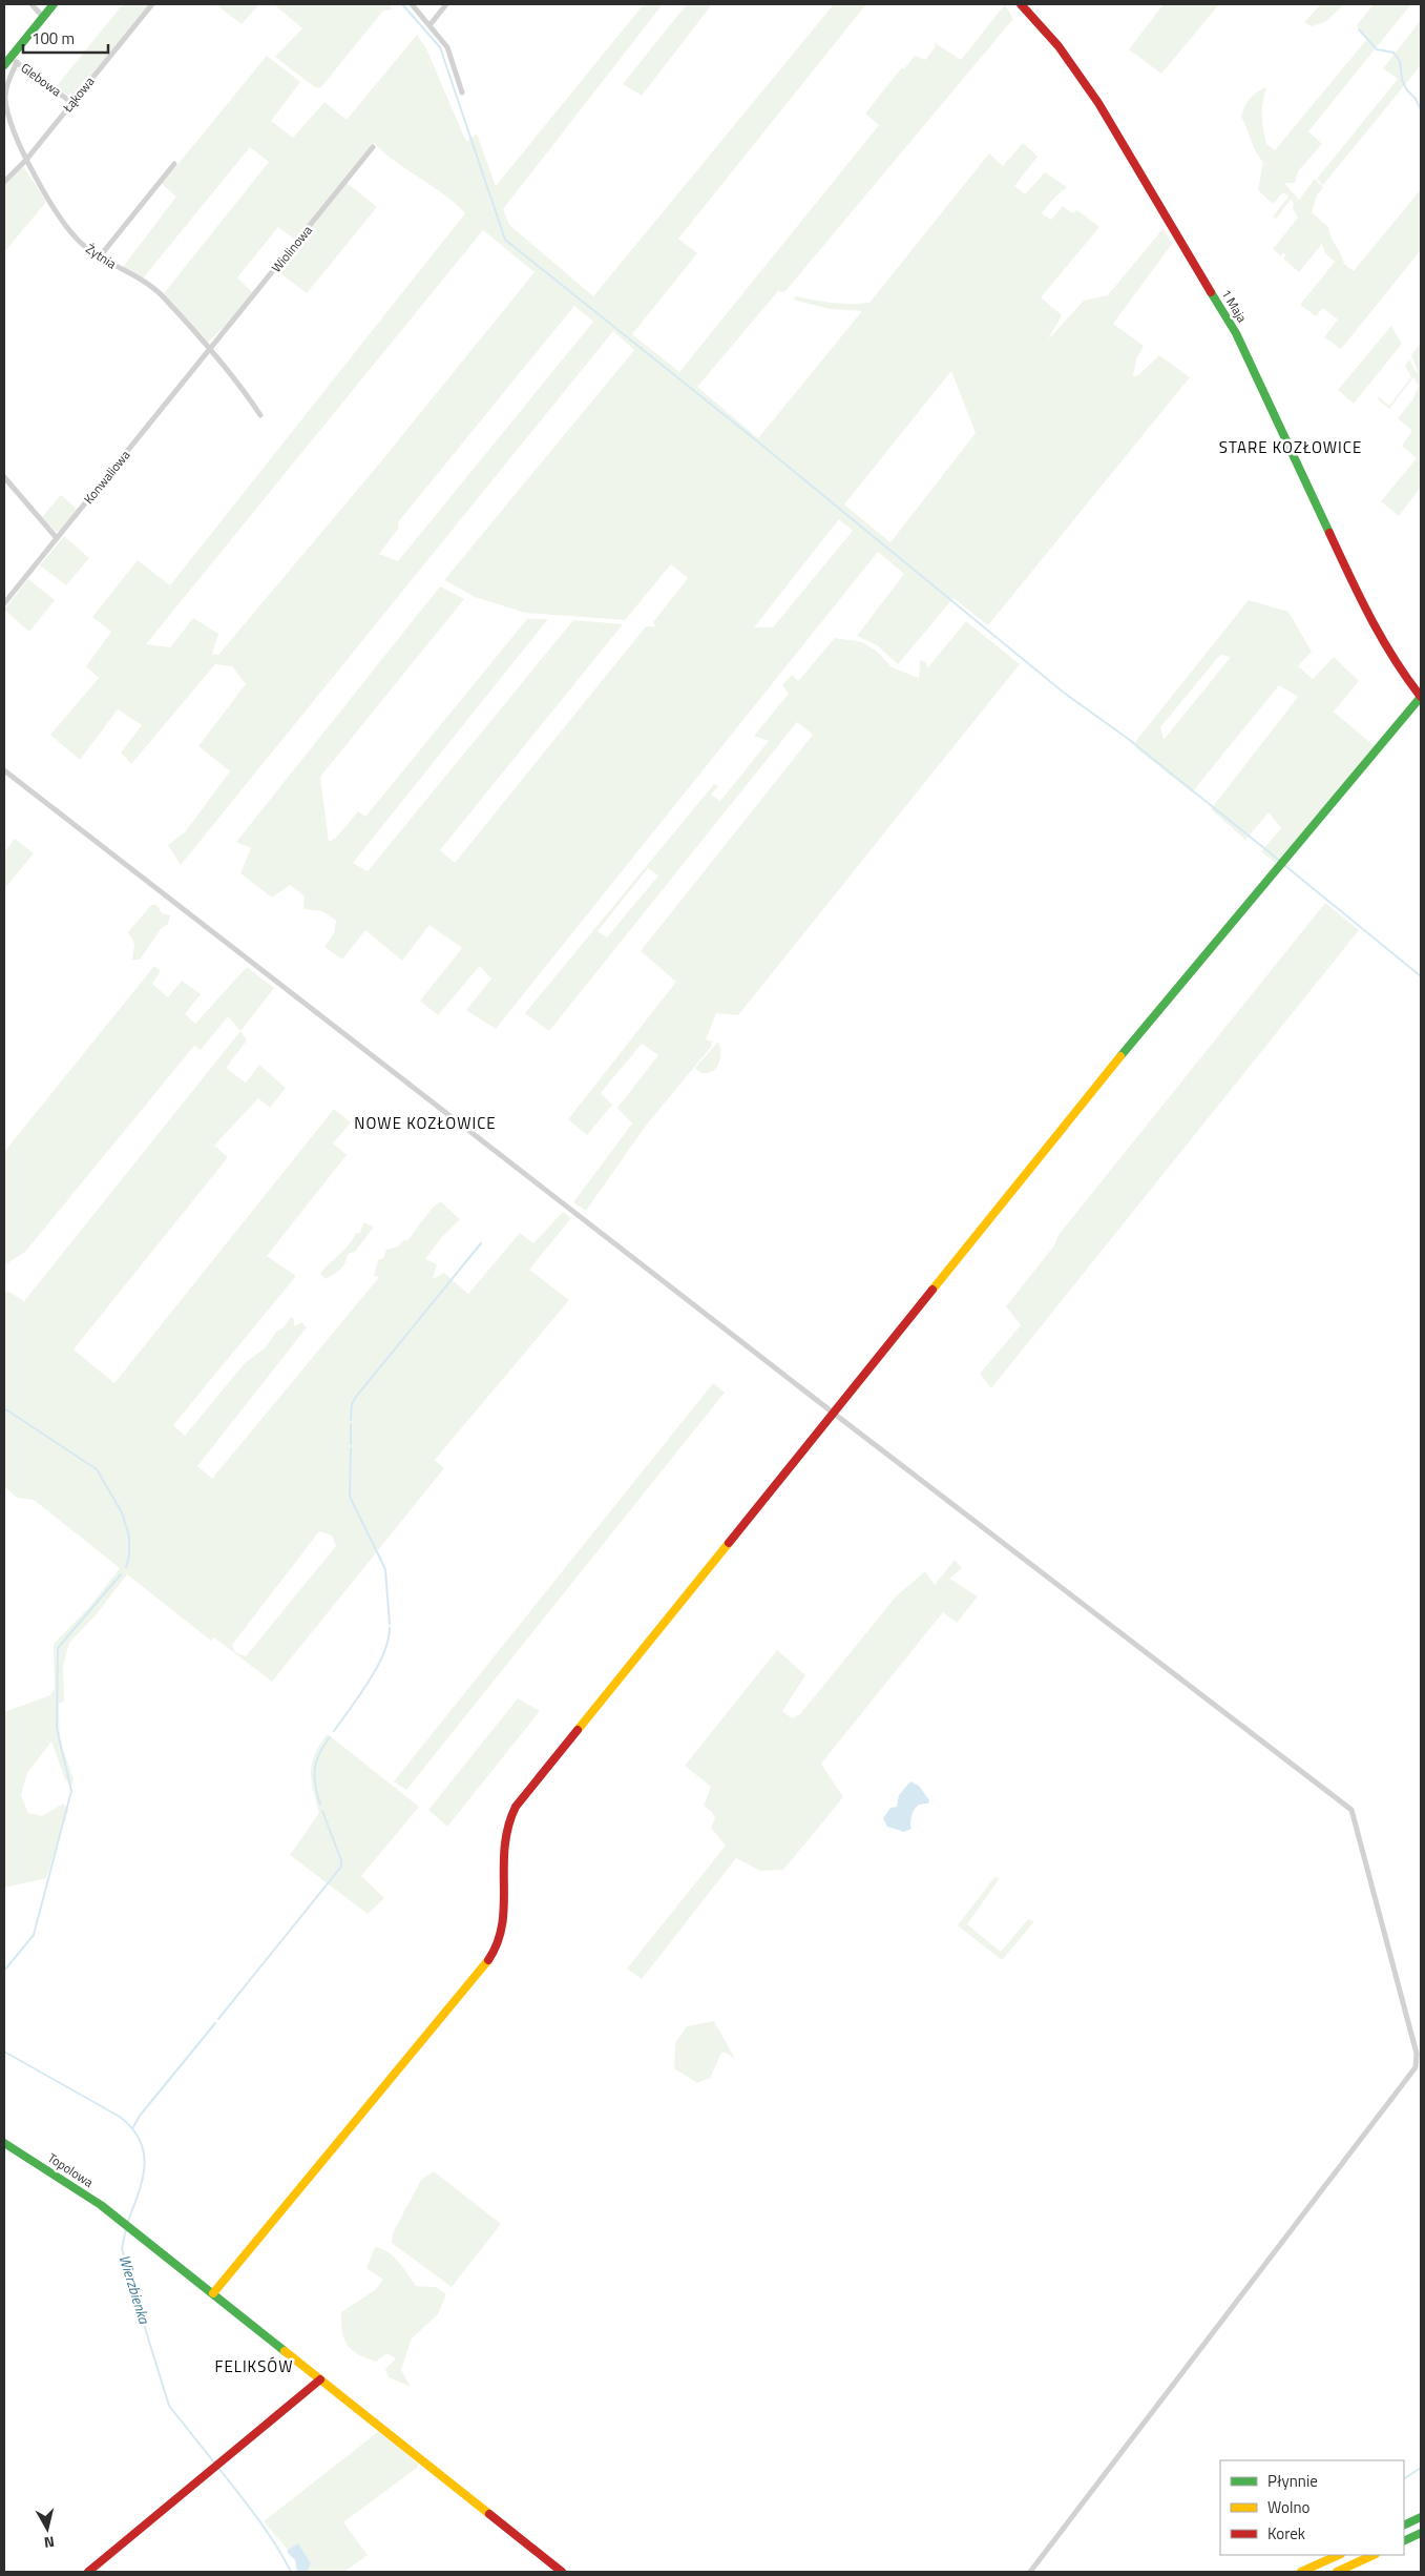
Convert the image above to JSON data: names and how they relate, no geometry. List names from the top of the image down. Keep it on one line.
{"streets":{"main road":["1 Maja","Topolowa"],"street":["Glebowa","Łąkowa","Wiolinowa","Żytnia","Konwaliowa"]},"crossings":[["Glebowa","Łąkowa"],["Glebowa","Żytnia"],["Łąkowa","Żytnia"],["Wiolinowa","Żytnia"],["Wiolinowa","Konwaliowa"],["Żytnia","Konwaliowa"]],"districts":["STARE KOZŁOWICE","NOWE KOZŁOWICE","FELIKSÓW"],"water":["Wierzbienka"],"legend":["Płynnie","Wolno","Korek"],"scale_bar":"100 m","north":"bottom"}
